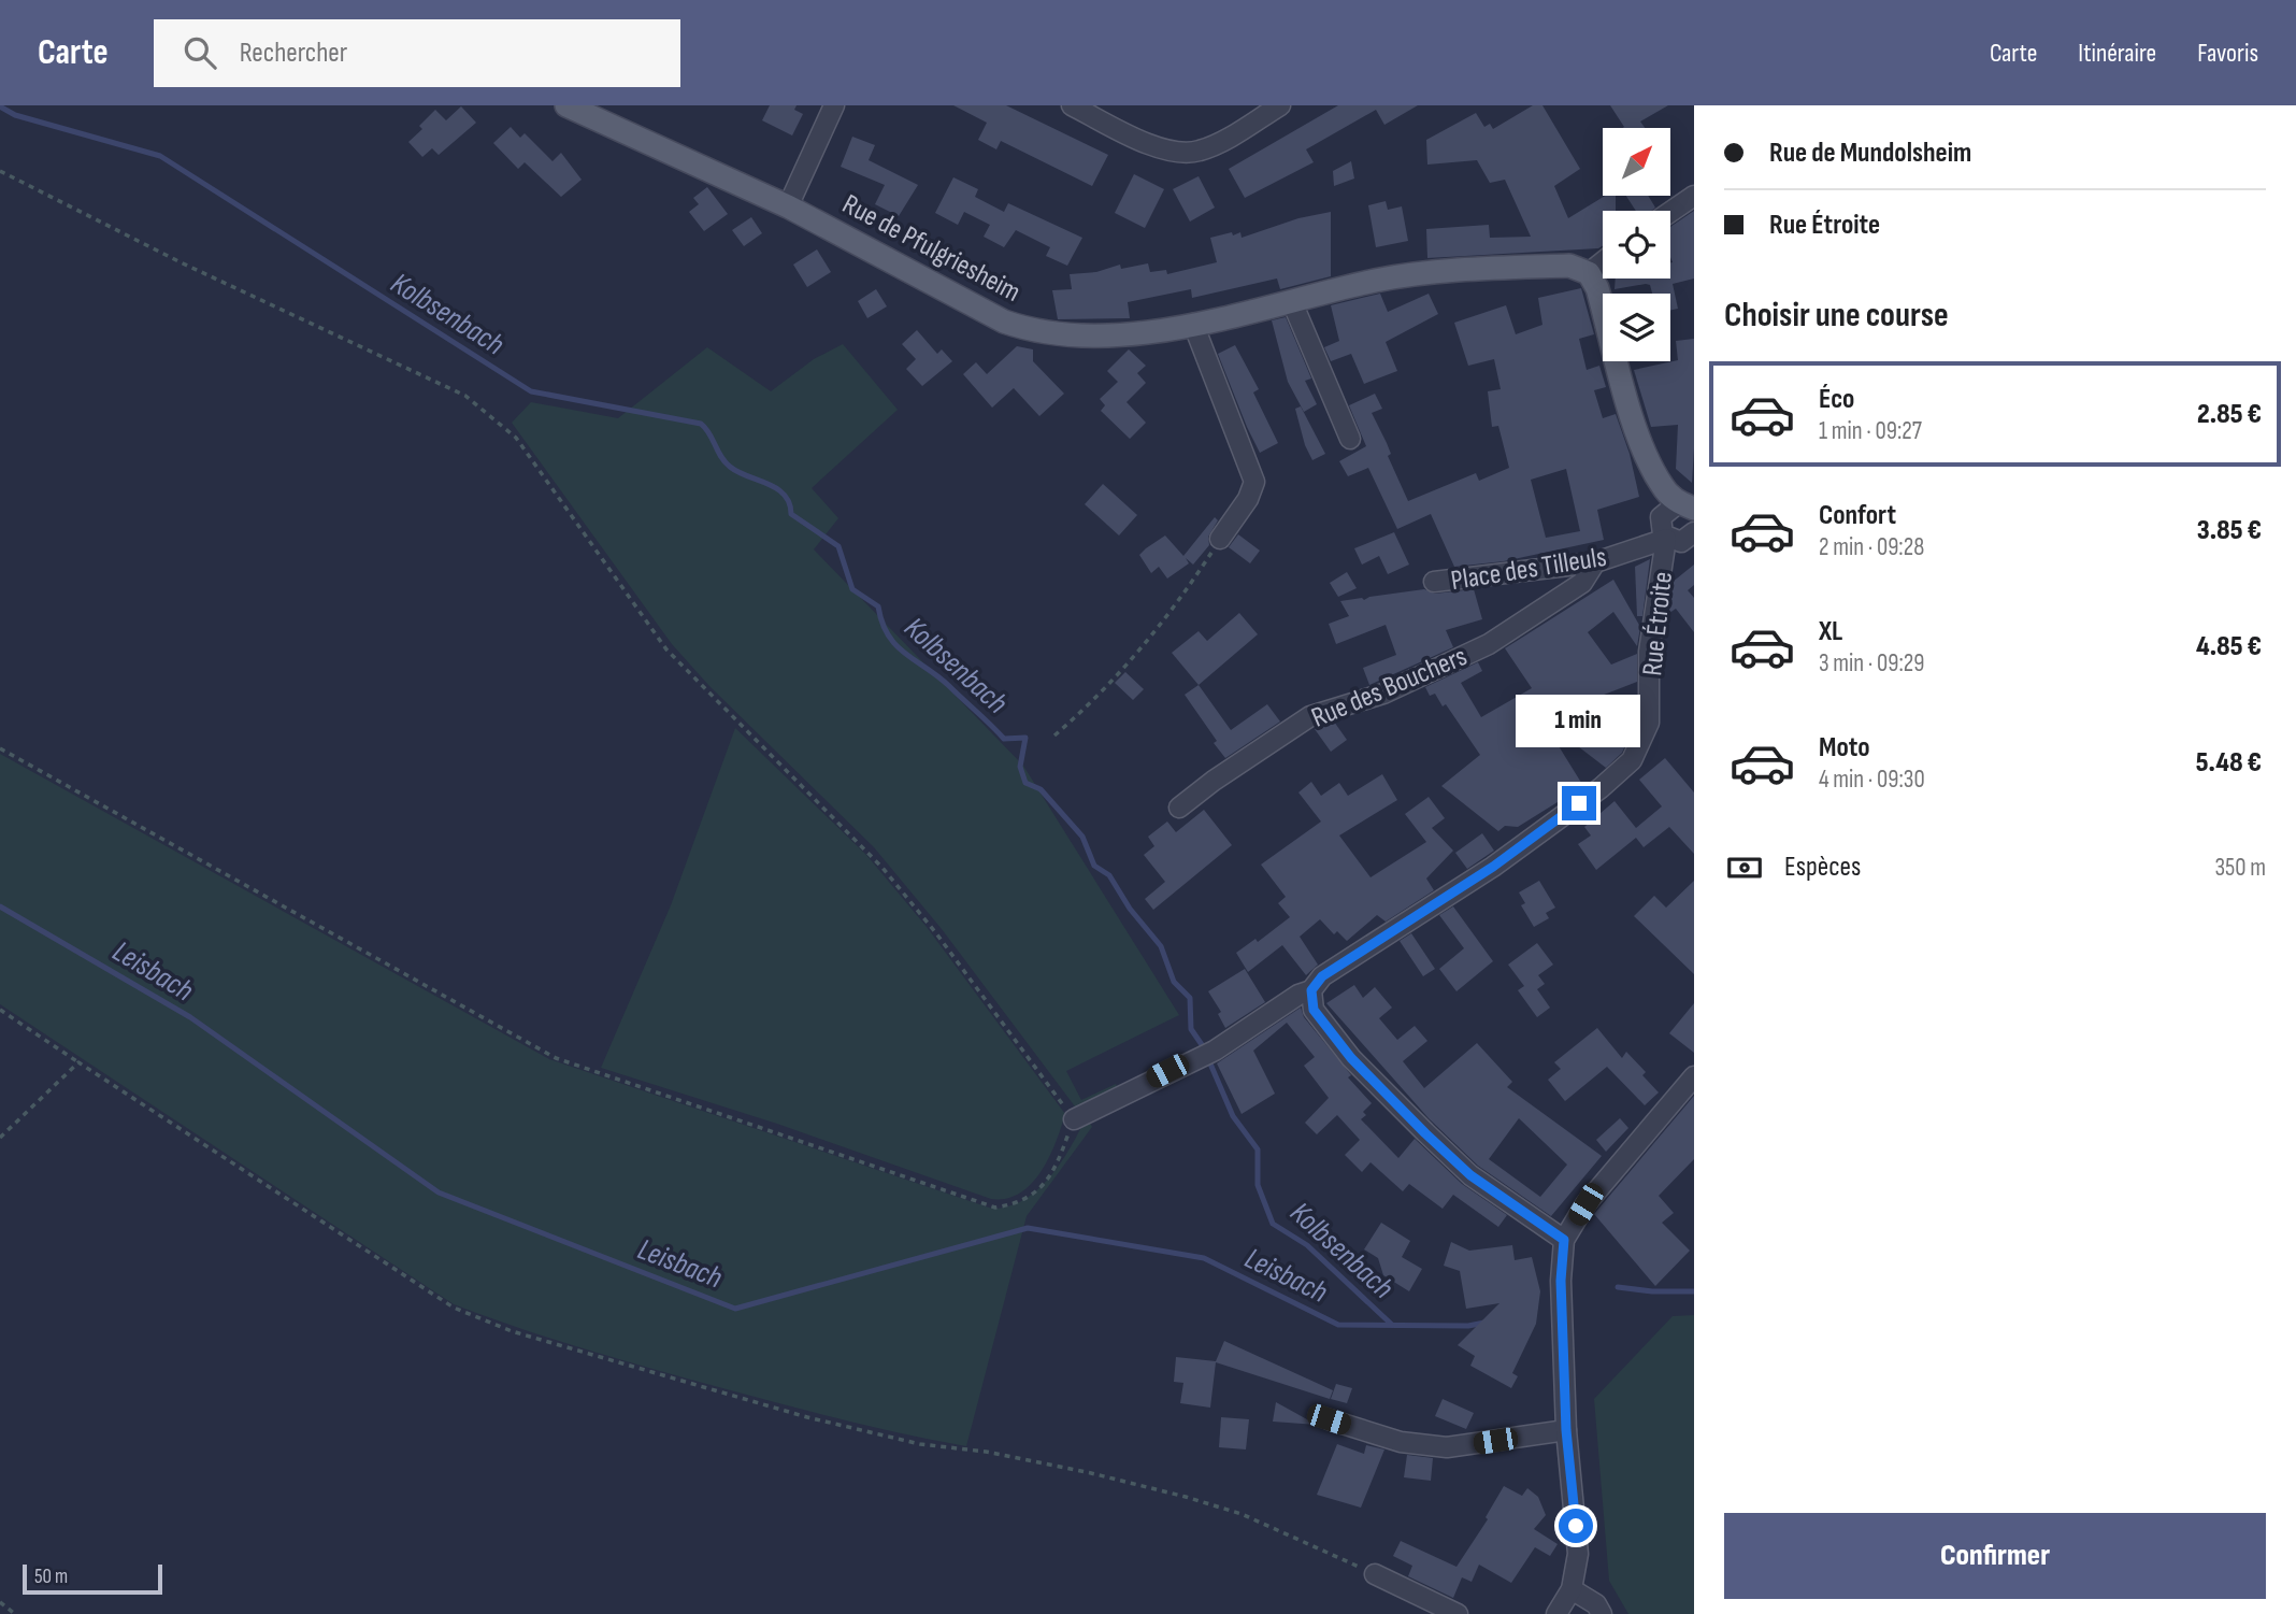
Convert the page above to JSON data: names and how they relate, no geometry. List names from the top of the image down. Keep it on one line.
{"streets":{"main road":["Rue de Pfulgriesheim"],"street":["Place des Tilleuls","Rue Étroite","Rue des Bouchers"]},"crossings":[["Place des Tilleuls","Rue Étroite"],["Place des Tilleuls","Rue des Bouchers"]],"water":["Kolbsenbach","Leisbach"],"scale_bar":"50 m","north":"top right","page":{"header":"Carte","search":"Rechercher","nav":["Carte","Itinéraire","Favoris"],"banner":["Rue de Mundolsheim","Rue Étroite"],"heading":"Choisir une course","list":[{"name":"Éco","note":"1 min · 09:27","value":"2.85 €"},{"name":"Confort","note":"2 min · 09:28","value":"3.85 €"},{"name":"XL","note":"3 min · 09:29","value":"4.85 €"},{"name":"Moto","note":"4 min · 09:30","value":"5.48 €"}],"bubble":"1 min","pay":["Espèces","350 m"],"buttons":"Confirmer","scale":"50 m"}}
